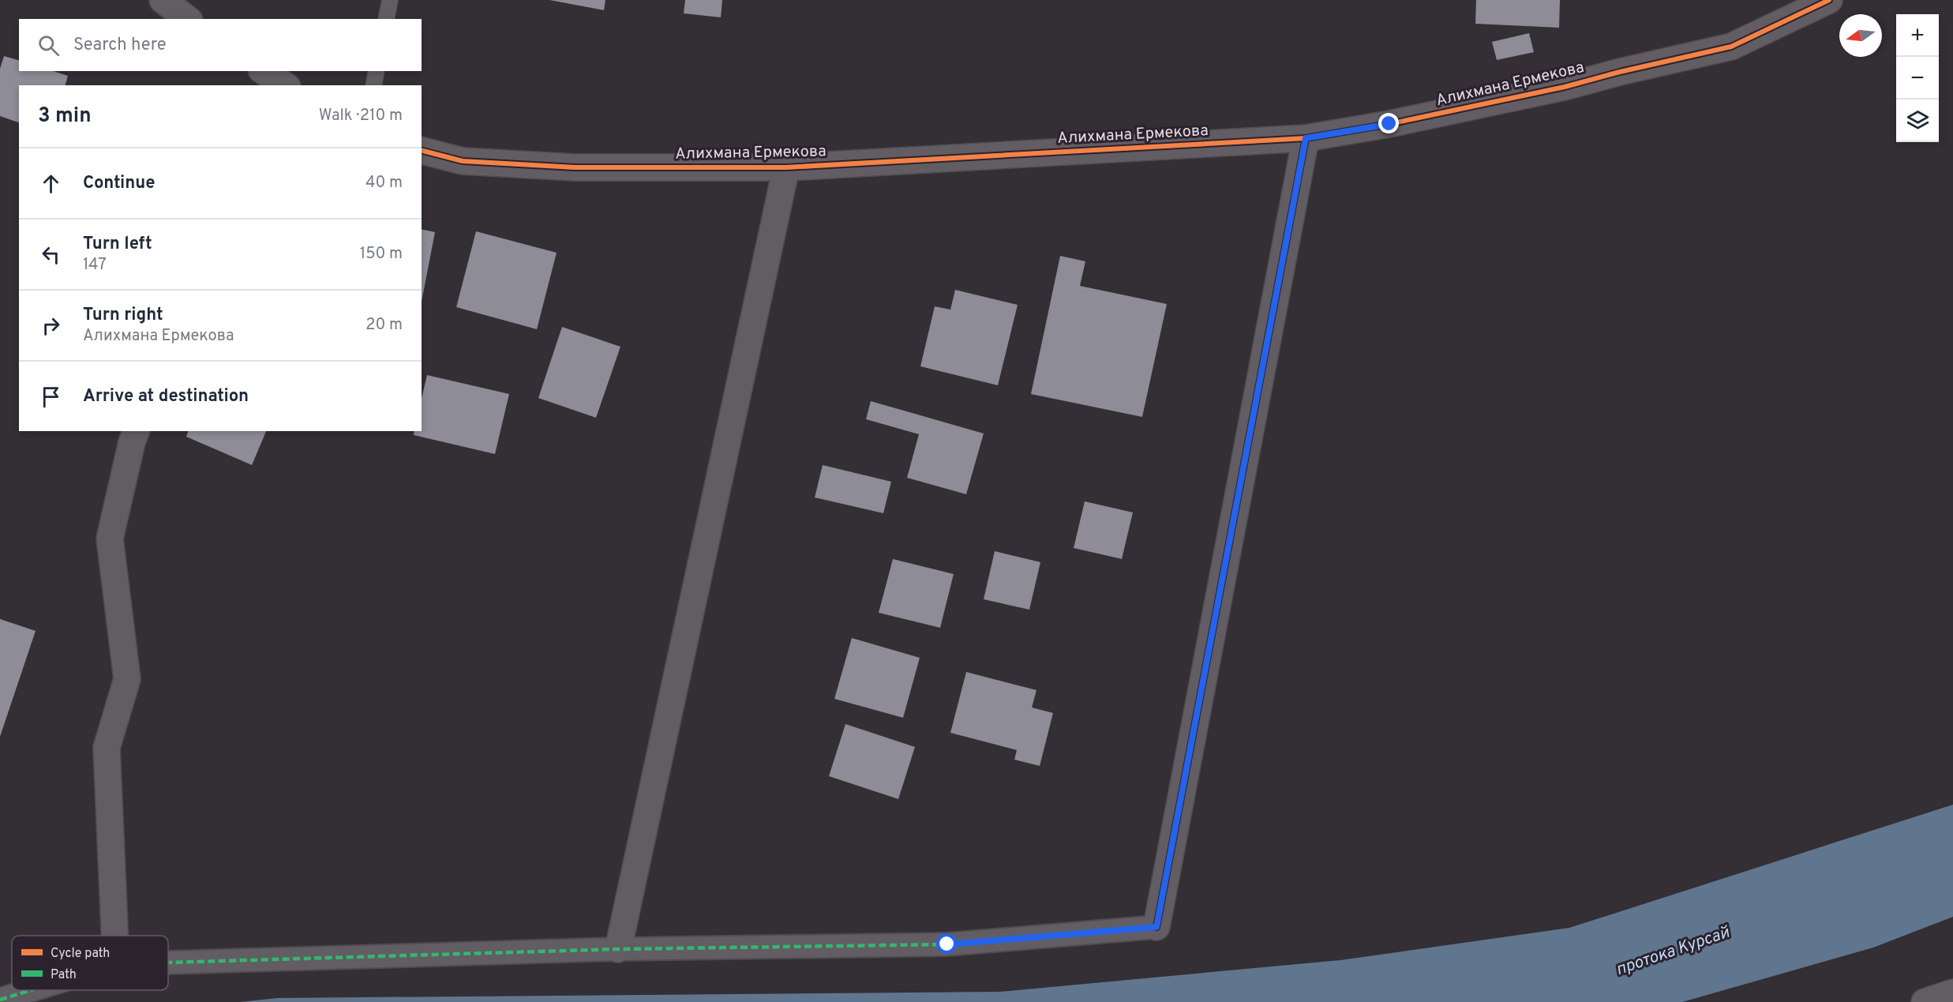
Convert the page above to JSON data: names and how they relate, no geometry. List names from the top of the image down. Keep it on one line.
{"streets":{"street":["Алихмана Ермекова"]},"water":["протока Курсай"],"legend":["Cycle path","Path"],"north":"left","page":{"map_buttons":["+","−"],"search":"Search here","heading":["3 min","Walk · 210 m"],"list":[["Continue","40 m"],["Turn left","147","150 m"],["Turn right","Алихмана Ермекова","20 m"],"Arrive at destination"]}}
